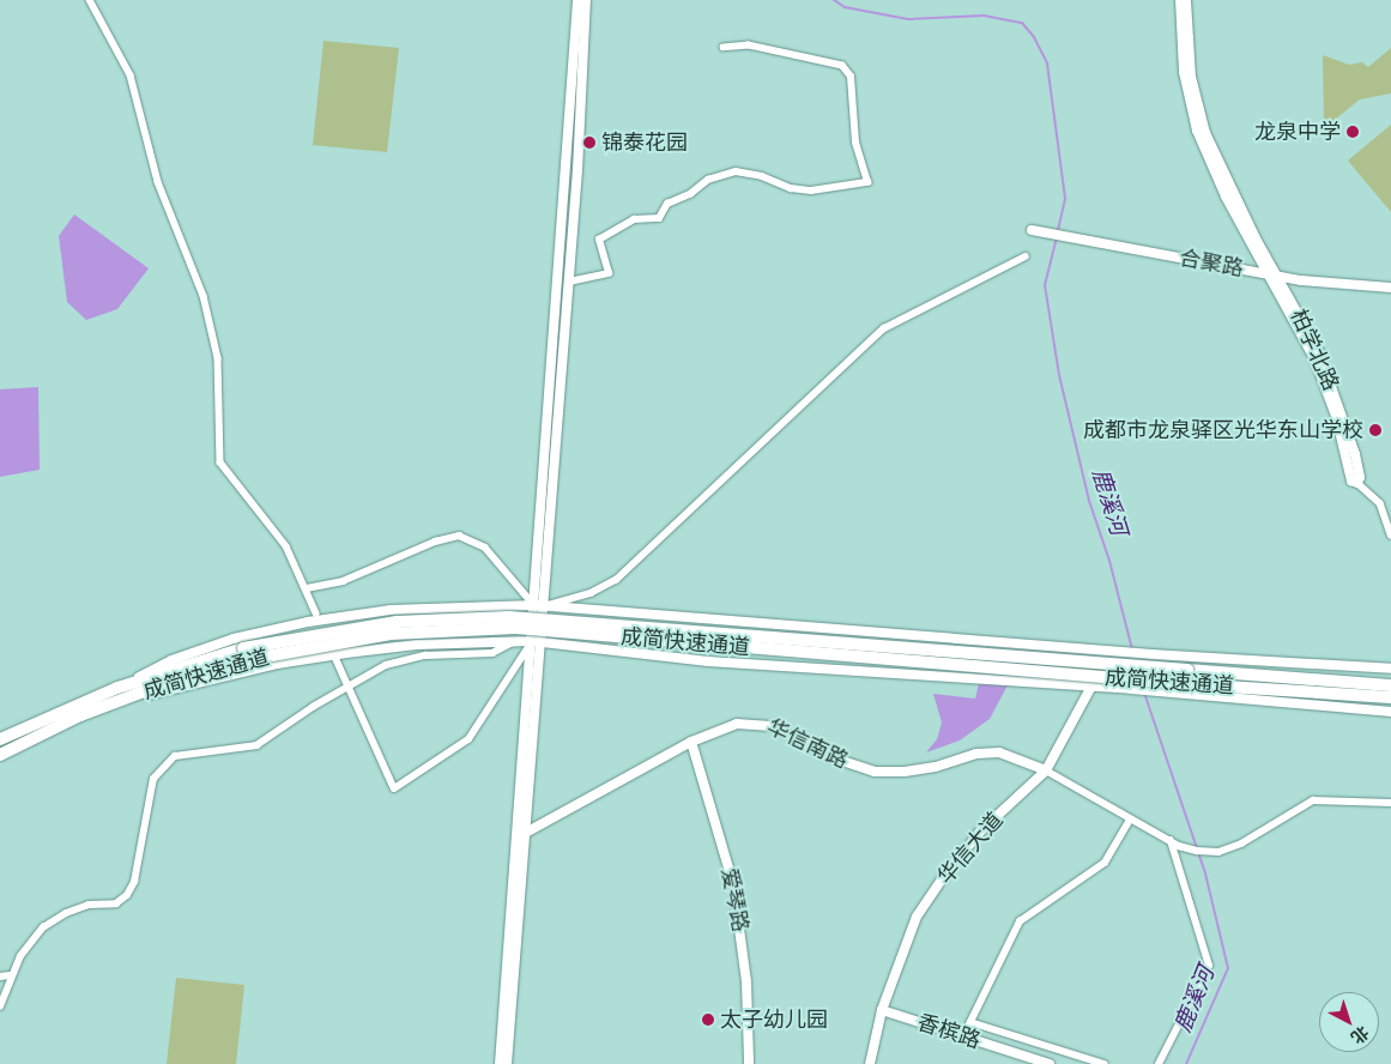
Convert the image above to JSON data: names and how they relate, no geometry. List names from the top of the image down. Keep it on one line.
{"streets":{"highway":["成简快速通道"],"street":["合聚路","柏学北路","华信南路","华信大道","爱琴路","香槟路"]},"crossings":[["合聚路","柏学北路"],["华信南路","华信大道"],["华信南路","爱琴路"],["华信大道","香槟路"]],"water":["鹿溪河"],"places":["龙泉中学","锦泰花园","成都市龙泉驿区光华东山学校","太子幼儿园"],"north":"bottom right"}
